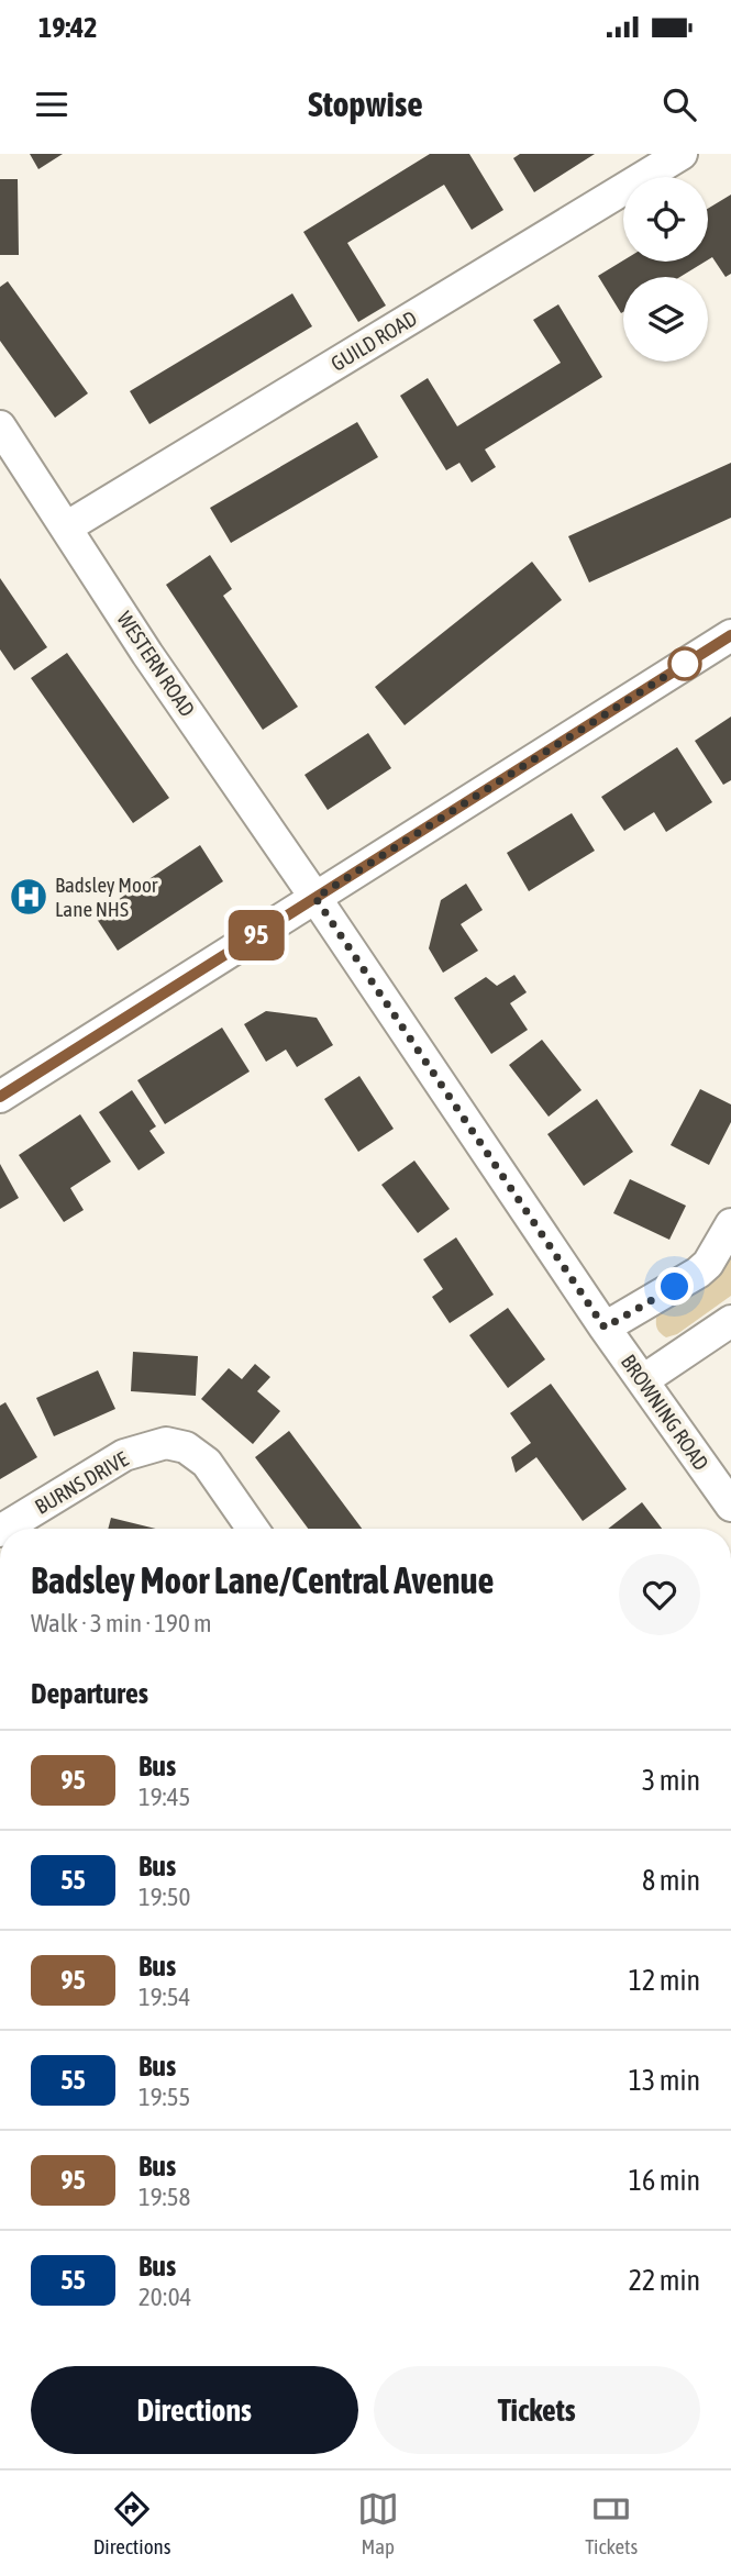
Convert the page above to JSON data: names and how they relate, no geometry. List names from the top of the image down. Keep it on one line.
{"streets":{"street":["GUILD ROAD","WESTERN ROAD","BROWNING ROAD","BURNS DRIVE"]},"crossings":[["GUILD ROAD","WESTERN ROAD"],["WESTERN ROAD","BROWNING ROAD"]],"places":{"hospital":["Badsley Moor Lane NHS"]},"lines":["bus line 95"],"page":{"status":"19:42","header":"Stopwise","on_map":"95","heading":[["Badsley Moor Lane/Central Avenue","Walk · 3 min · 190 m"],"Departures"],"list":[{"mark":"95","name":"Bus","note":"19:45","value":"3 min"},{"mark":"55","name":"Bus","note":"19:50","value":"8 min"},{"mark":"95","name":"Bus","note":"19:54","value":"12 min"},{"mark":"55","name":"Bus","note":"19:55","value":"13 min"},{"mark":"95","name":"Bus","note":"19:58","value":"16 min"},{"mark":"55","name":"Bus","note":"20:04","value":"22 min"}],"buttons":["Directions","Tickets"],"tabs":["Directions","Map","Tickets"]}}
